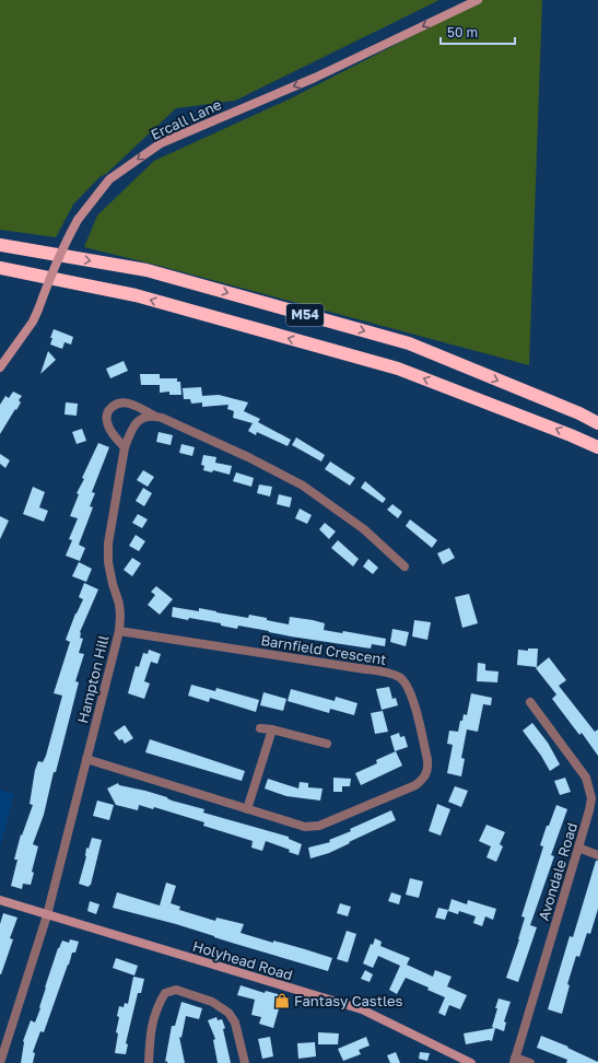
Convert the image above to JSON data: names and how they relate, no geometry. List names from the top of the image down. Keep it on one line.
{"streets":{"highway":["M54"],"street":["Ercall Lane","Barnfield Crescent","Hampton Hill","Avondale Road","Holyhead Road"]},"crossings":[["Barnfield Crescent","Hampton Hill"],["Hampton Hill","Holyhead Road"]],"one_way":["Ercall Lane"],"places":{"shop":["Fantasy Castles"]},"scale_bar":"50 m"}
